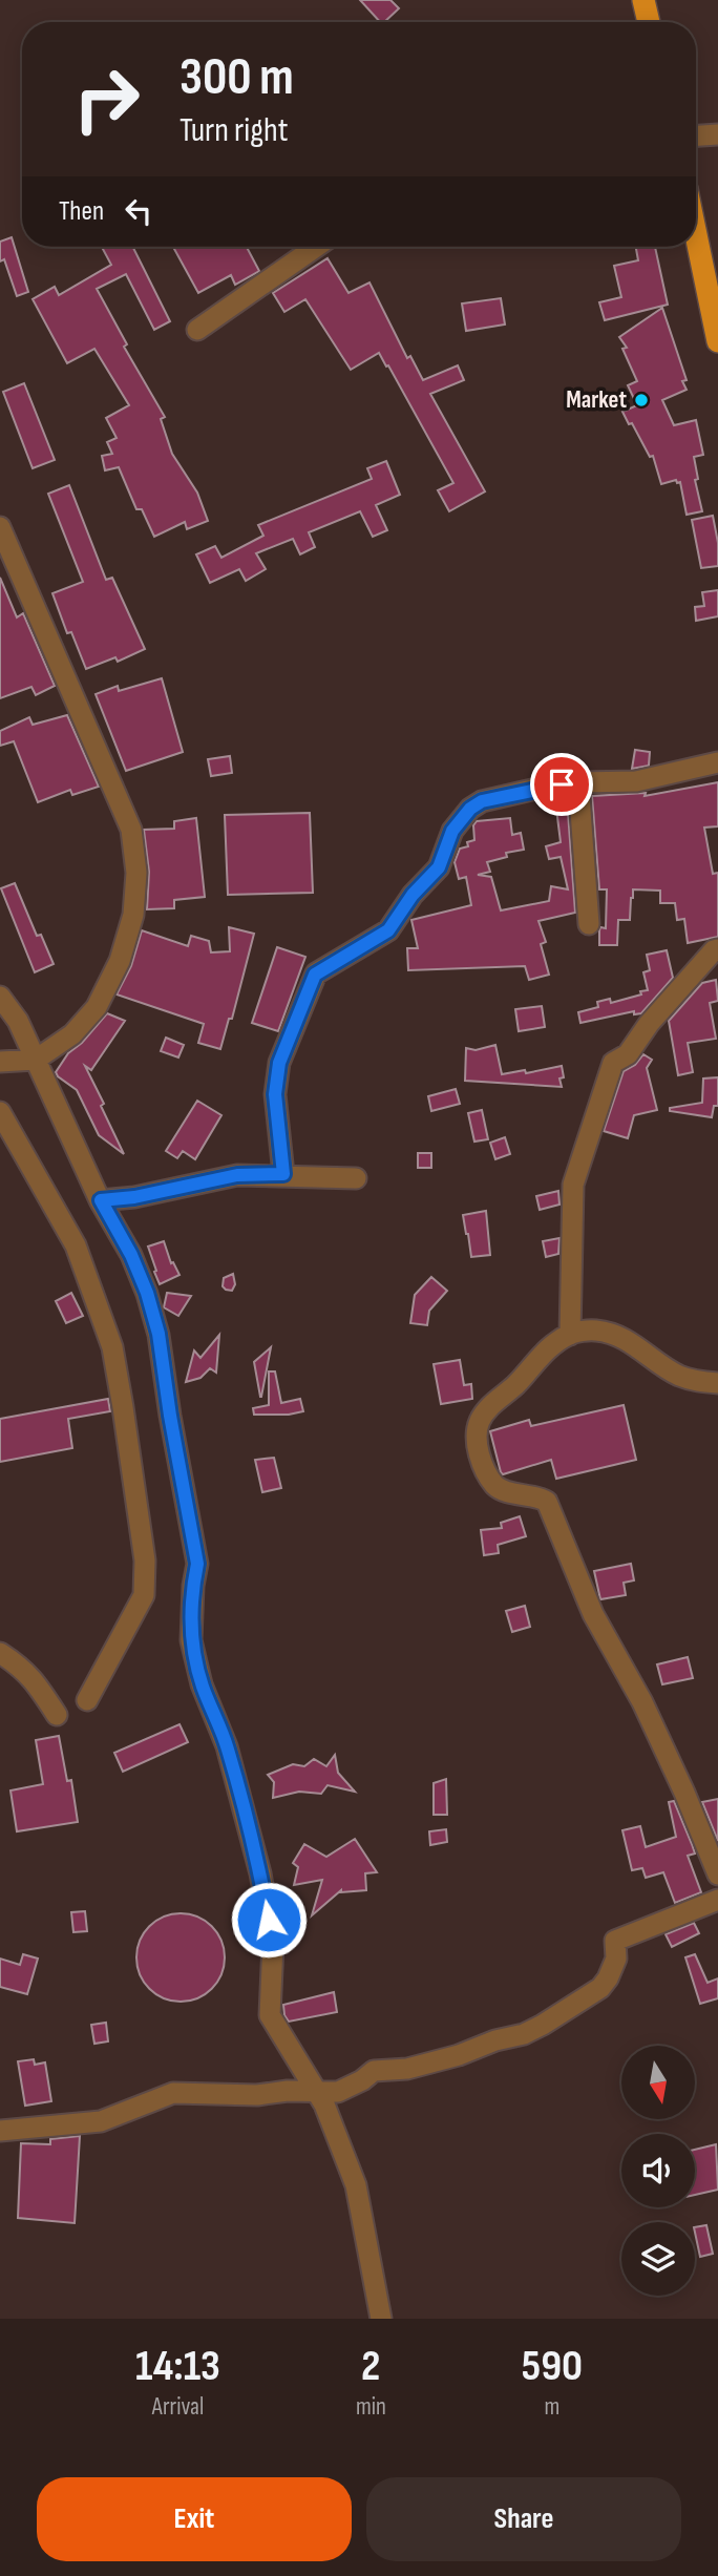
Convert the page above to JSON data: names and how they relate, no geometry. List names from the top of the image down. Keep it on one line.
{"places":["Market"],"north":"bottom","page":{"turn":["300 m","Turn right"],"then":"Then","eta":["14:13","Arrival","2","min","590","m"],"buttons":["Exit","Share"]}}
